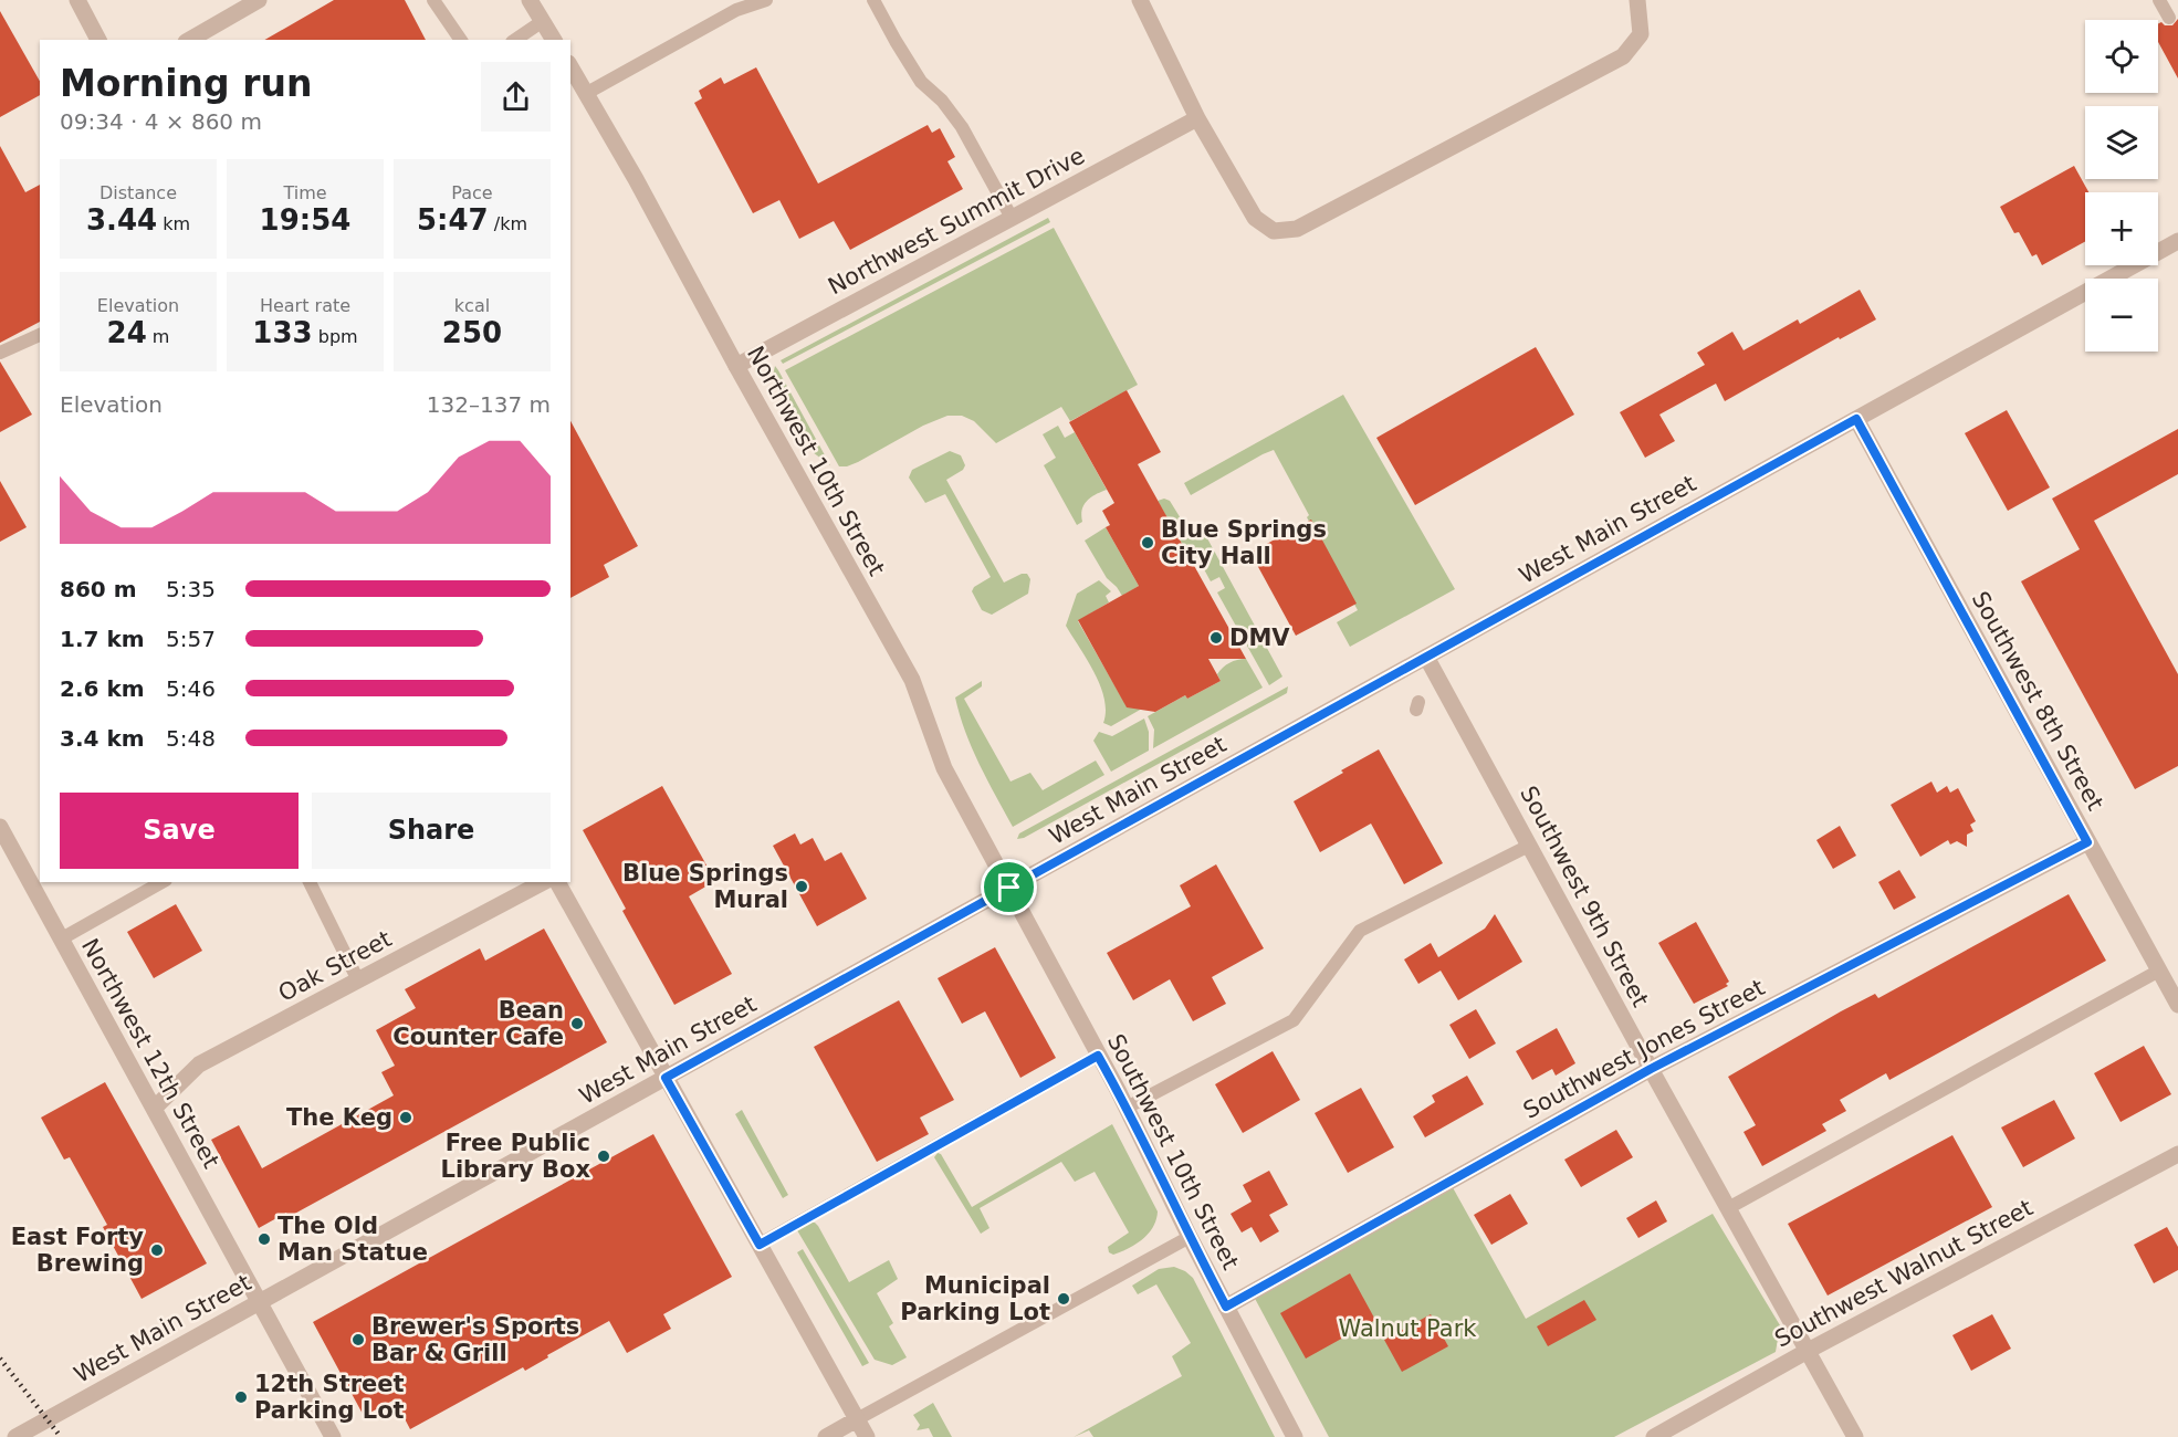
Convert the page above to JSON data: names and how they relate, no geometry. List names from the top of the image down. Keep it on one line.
{"streets":{"street":["Northwest Summit Drive","Northwest 10th Street","West Main Street","Southwest 8th Street","Southwest 9th Street","Oak Street","Southwest Jones Street","Northwest 12th Street","Southwest 10th Street","Southwest Walnut Street"]},"crossings":[["Northwest Summit Drive","Northwest 10th Street"],["Northwest 10th Street","West Main Street"],["Northwest 10th Street","Southwest 10th Street"],["West Main Street","Southwest 8th Street"],["West Main Street","Southwest 9th Street"],["West Main Street","Northwest 12th Street"],["West Main Street","Southwest 10th Street"],["Southwest 8th Street","Southwest Jones Street"],["Southwest 9th Street","Southwest Jones Street"],["Southwest 9th Street","Southwest Walnut Street"],["Oak Street","Northwest 12th Street"],["Southwest Jones Street","Southwest 10th Street"]],"parks":["Walnut Park"],"places":["Blue Springs City Hall","DMV","Blue Springs Mural","Bean Counter Cafe","The Keg","Free Public Library Box","The Old Man Statue","East Forty Brewing","Municipal Parking Lot","Brewer's Sports Bar & Grill","12th Street Parking Lot"],"page":{"map_buttons":["+","−"],"heading":["Morning run","09:34 · 4 × 860 m"],"stats":[["Distance","3.44 km"],["Time","19:54"],["Pace","5:47 /km"],["Elevation","24 m"],["Heart rate","133 bpm"],["kcal","250"]],"chart":["Elevation","132–137 m"],"list":[{"name":"860 m","note":"5:35"},{"name":"1.7 km","note":"5:57"},{"name":"2.6 km","note":"5:46"},{"name":"3.4 km","note":"5:48"}],"buttons":["Save","Share"]}}
